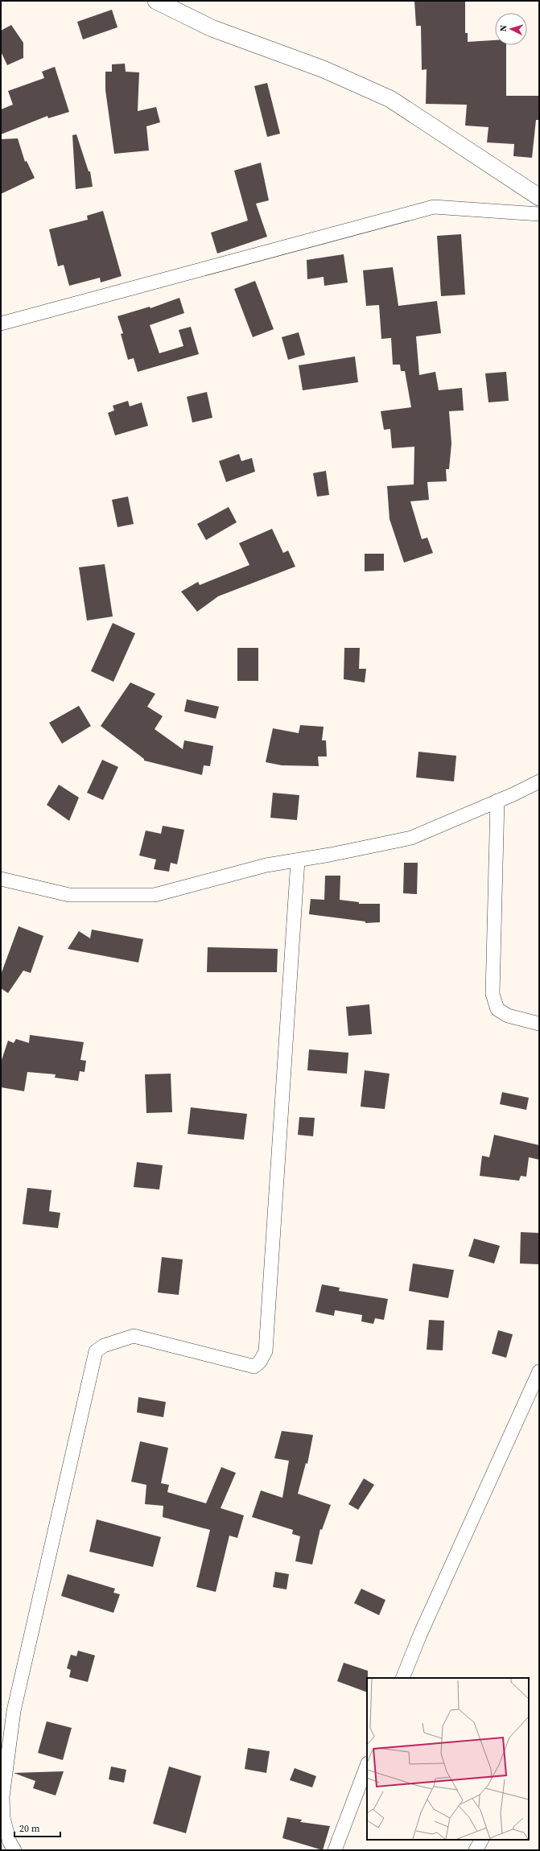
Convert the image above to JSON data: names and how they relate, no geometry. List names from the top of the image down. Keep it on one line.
{"scale_bar":"20 m","north":"left"}
